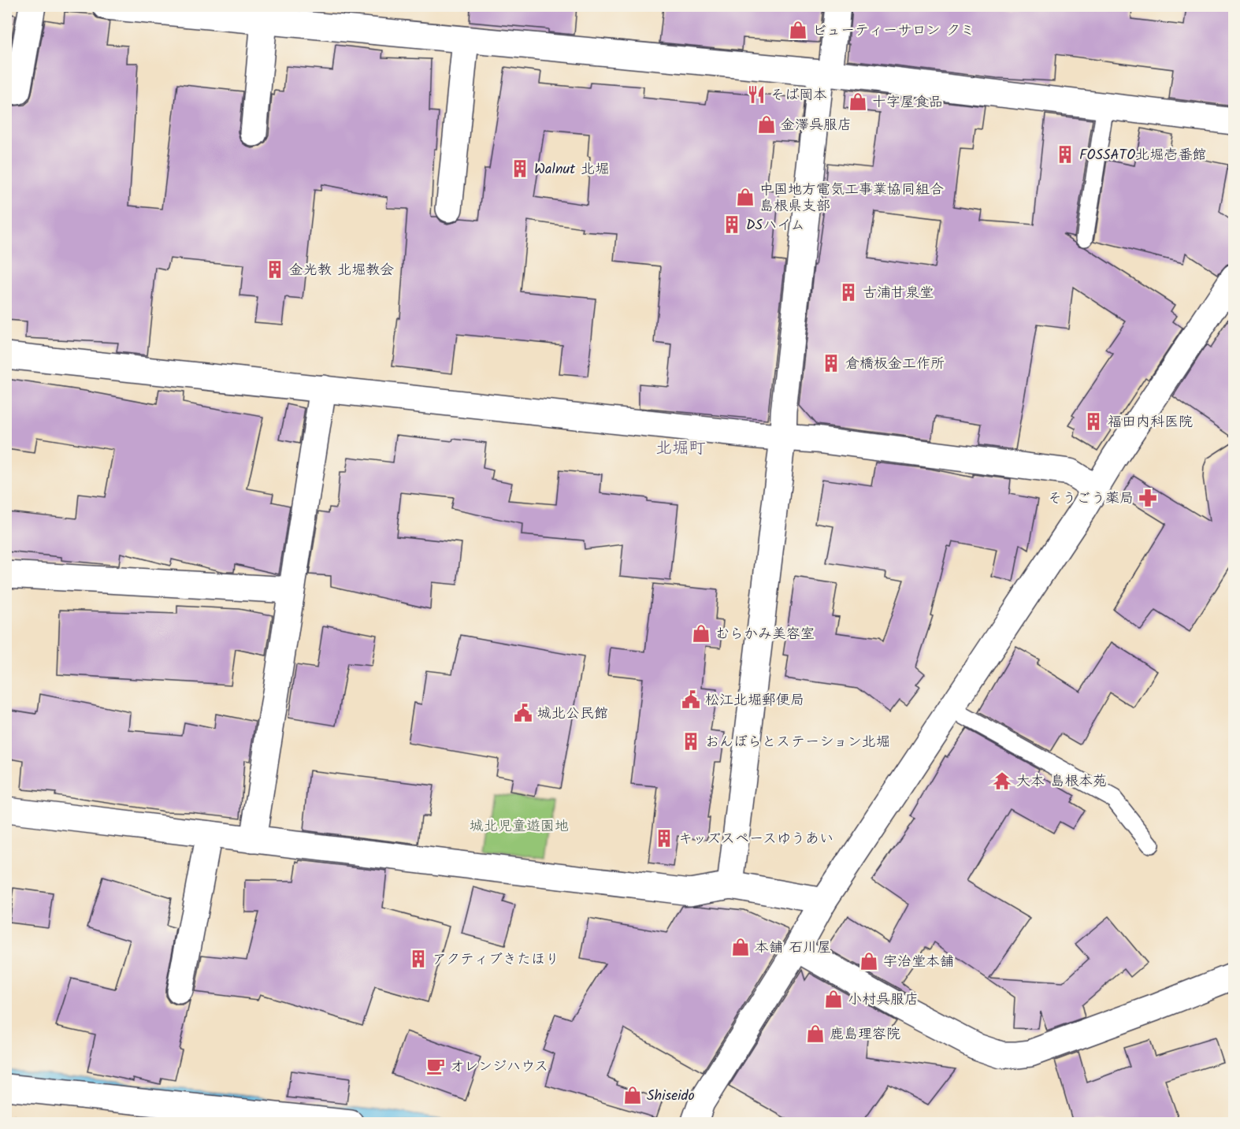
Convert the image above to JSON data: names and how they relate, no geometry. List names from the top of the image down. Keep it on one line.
{"districts":["北堀町"],"parks":["城北児童遊園地"],"places":{"shop":["ビューティーサロン クミ","十字屋食品","金澤呉服店","中国地方電気工事業協同組合 島根県支部","むらかみ美容室","本舗 石川屋","宇治堂本舗","小村呉服店","鹿島理容院","Shiseido"],"restaurant":["そば岡本"],"building":["FOSSATO北堀壱番館","Walnut 北堀","DSハイム","金光教 北堀教会","古浦甘泉堂","倉橋板金工作所","福田内科医院","おんぼらとステーション北堀","キッズスペースゆうあい","アクティブきたほり"],"pharmacy":["そうごう薬局"],"public building":["松江北堀郵便局","城北公民館"],"temple":["大本 島根本苑"],"cafe":["オレンジハウス"]}}
